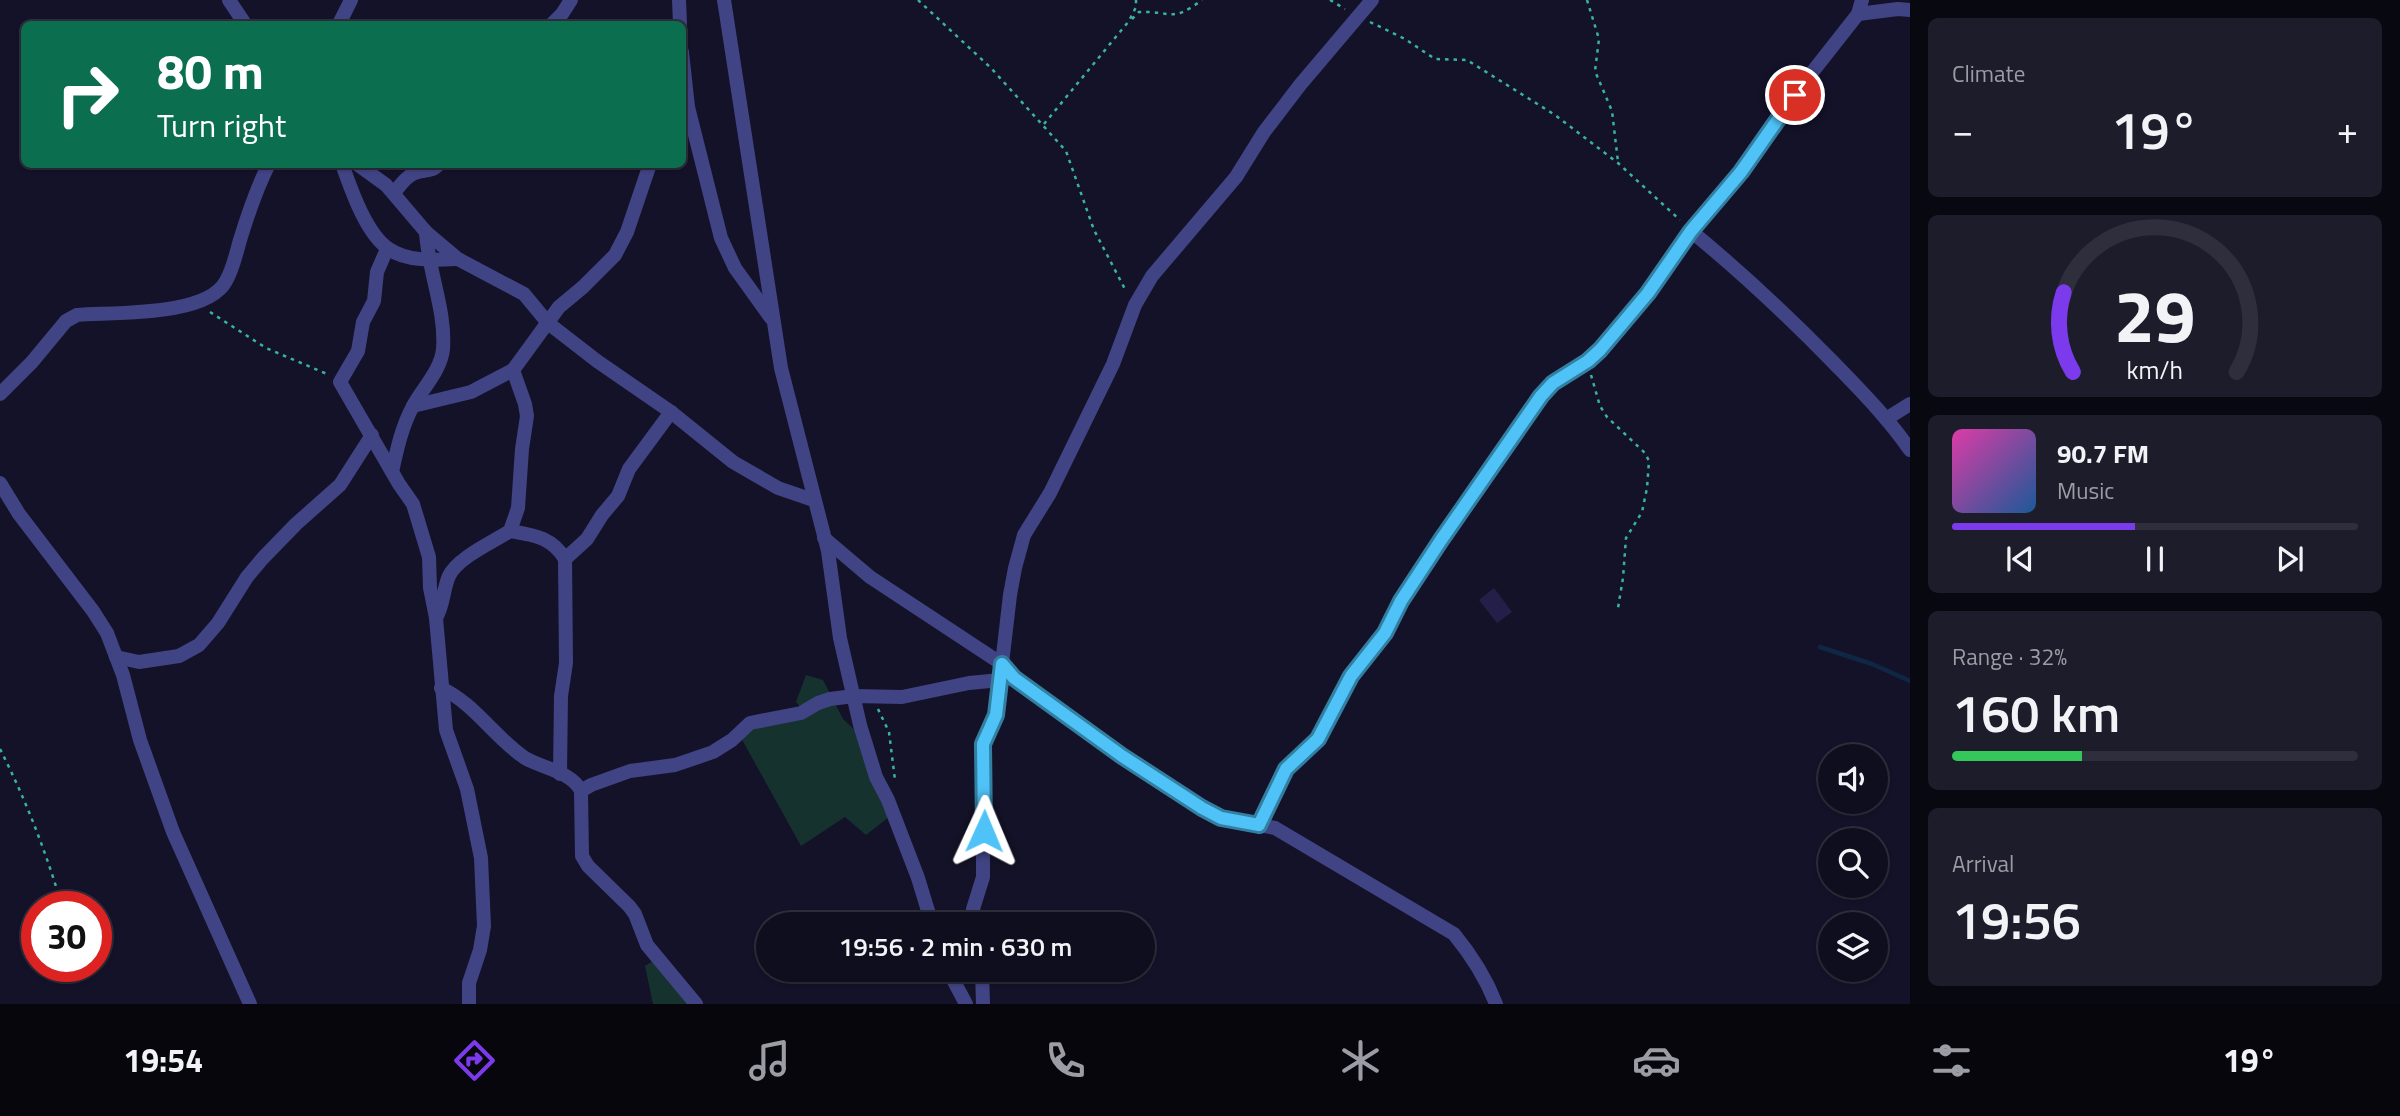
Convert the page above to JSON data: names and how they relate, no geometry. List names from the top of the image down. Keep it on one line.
{"page":{"tile":["Climate",["Range · 32%","160 km"],["Arrival","19:56"]],"turn":["80 m","Turn right"],"heat":["−","19°","+"],"song":["90.7 FM","Music"],"limit":"30","trip":"19:56 · 2 min · 630 m","tabs":["19:54","19°"],"gauge":["29","km/h"]}}
